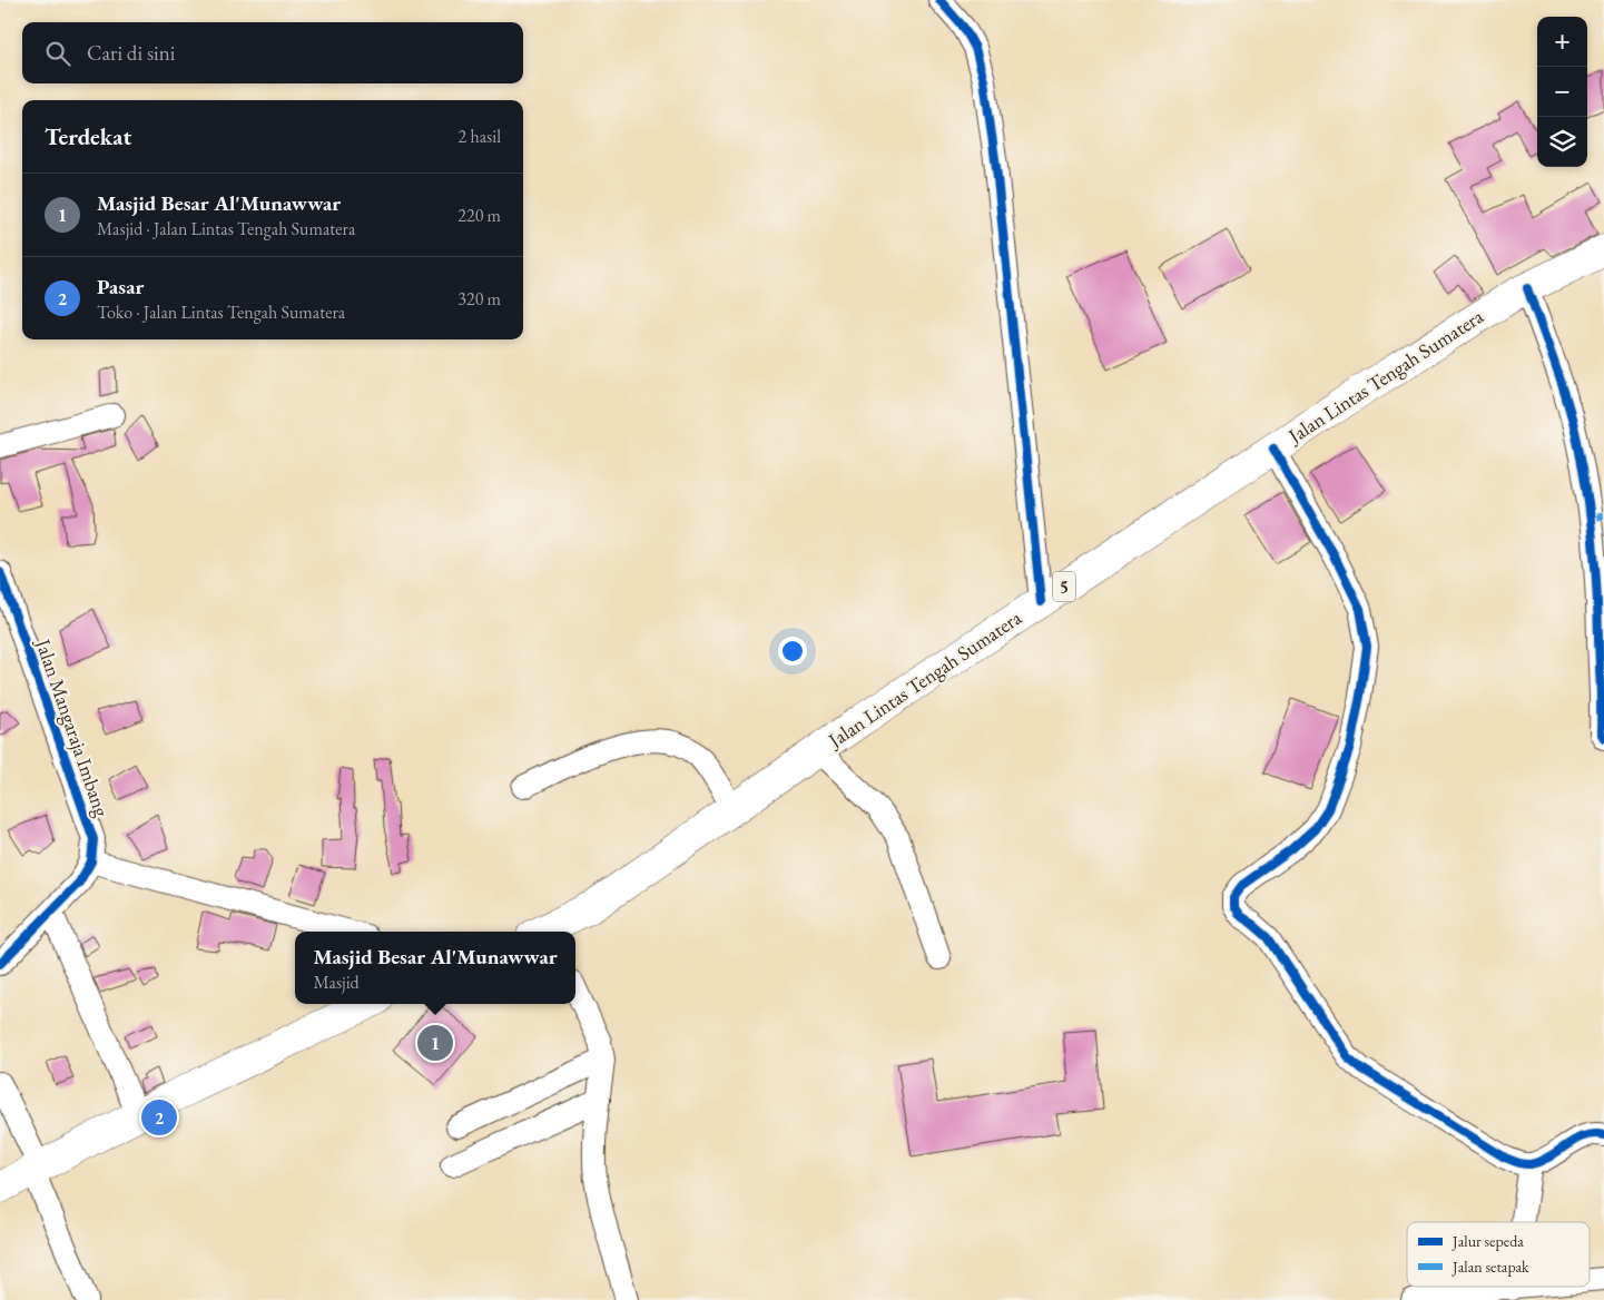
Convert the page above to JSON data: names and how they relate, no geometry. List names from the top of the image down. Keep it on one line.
{"streets":{"highway":["Jalan Lintas Tengah Sumatera","5"],"street":["Jalan Mangaraja Imbang"]},"legend":["Jalur sepeda","Jalan setapak"],"page":{"map_buttons":["+","−"],"search":"Cari di sini","heading":["Terdekat","2 hasil"],"list":[{"mark":"1","name":"Masjid Besar Al'Munawwar","note":"Masjid · Jalan Lintas Tengah Sumatera","value":"220 m"},{"mark":"2","name":"Pasar","note":"Toko · Jalan Lintas Tengah Sumatera","value":"320 m"}],"popup":["Masjid Besar Al'Munawwar","Masjid"],"pins":["1","2"]}}
